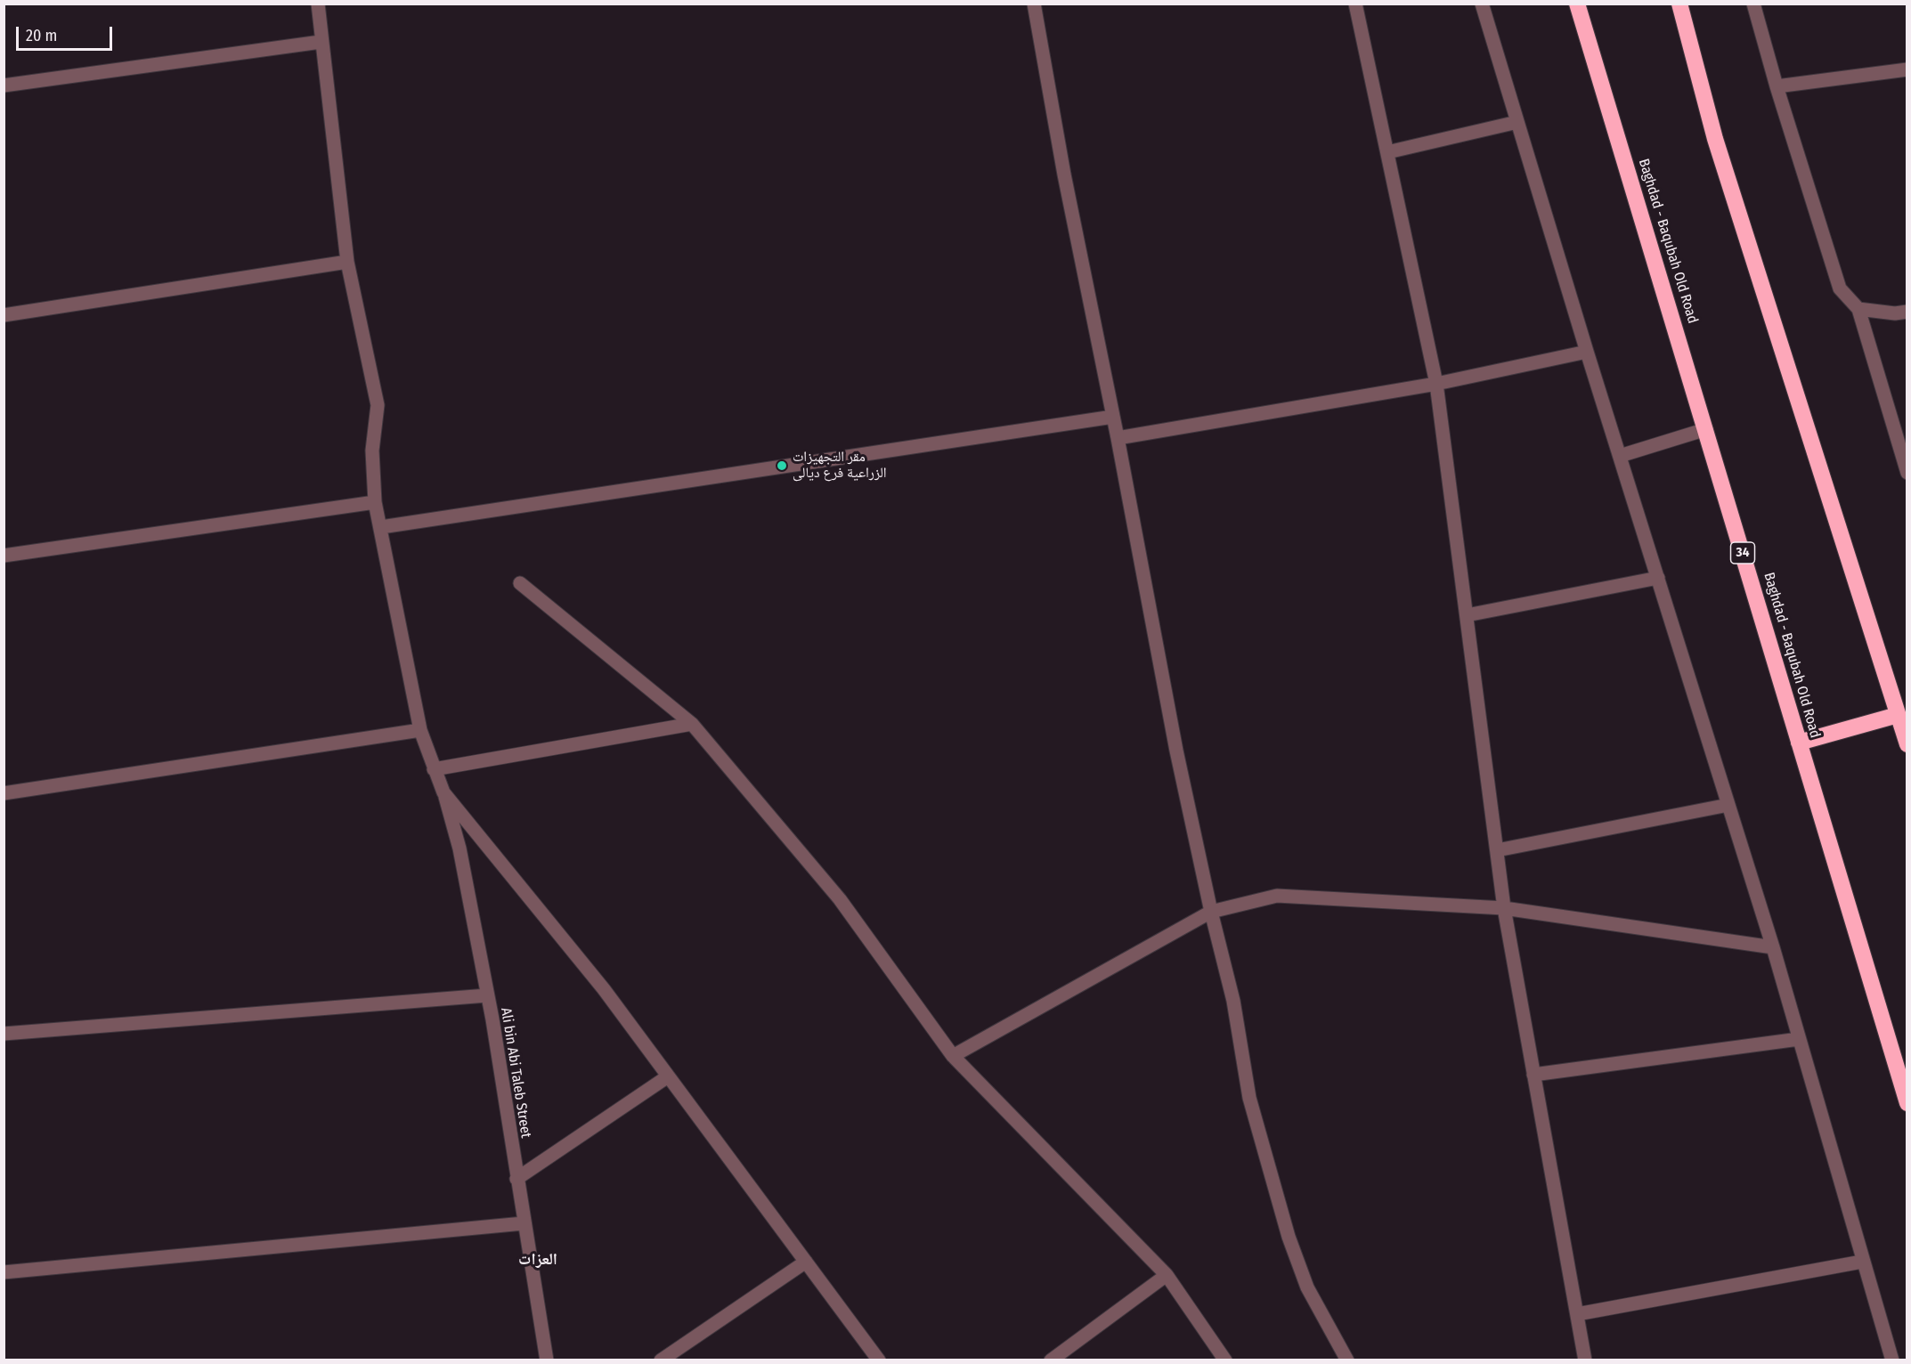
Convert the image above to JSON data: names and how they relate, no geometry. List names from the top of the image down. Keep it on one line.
{"streets":{"highway":["Baghdad - Baqubah Old Road","34"],"street":["Ali bin Abi Taleb Street"]},"districts":["العزات"],"places":["مقر التجهيزات الزراعية فرع ديالى"],"scale_bar":"20 m"}
